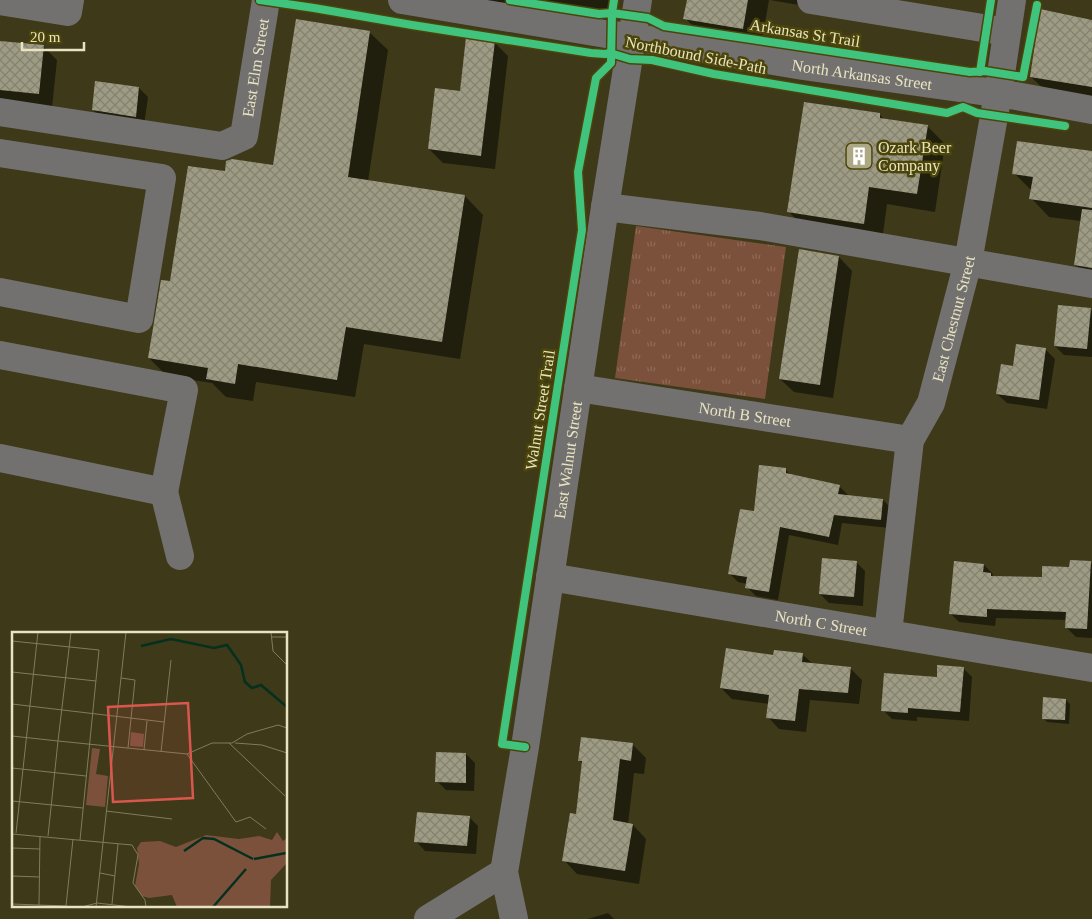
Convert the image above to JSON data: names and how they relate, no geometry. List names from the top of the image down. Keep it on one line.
{"streets":{"street":["East Elm Street","North Arkansas Street","East Chestnut Street","North B Street","East Walnut Street","North C Street"],"cycle path":["Arkansas St Trail","Northbound Side-Path","Walnut Street Trail"]},"crossings":[["North Arkansas Street","East Chestnut Street"],["North Arkansas Street","East Walnut Street"],["East Chestnut Street","North B Street"],["East Chestnut Street","North C Street"],["North B Street","East Walnut Street"],["East Walnut Street","North C Street"]],"places":{"building":["Ozark Beer Company"]},"scale_bar":"20 m"}
